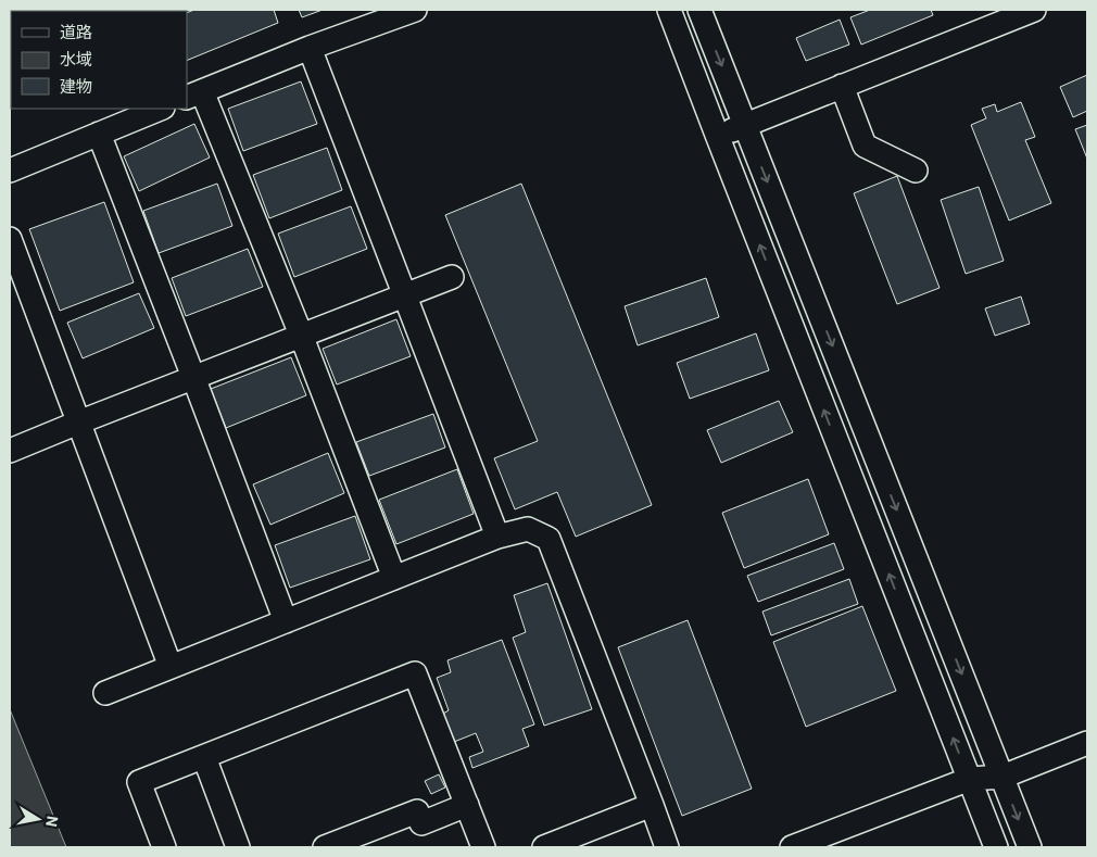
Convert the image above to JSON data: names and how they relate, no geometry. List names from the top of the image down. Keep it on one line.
{"legend":["道路","水域","建物"],"north":"right"}
